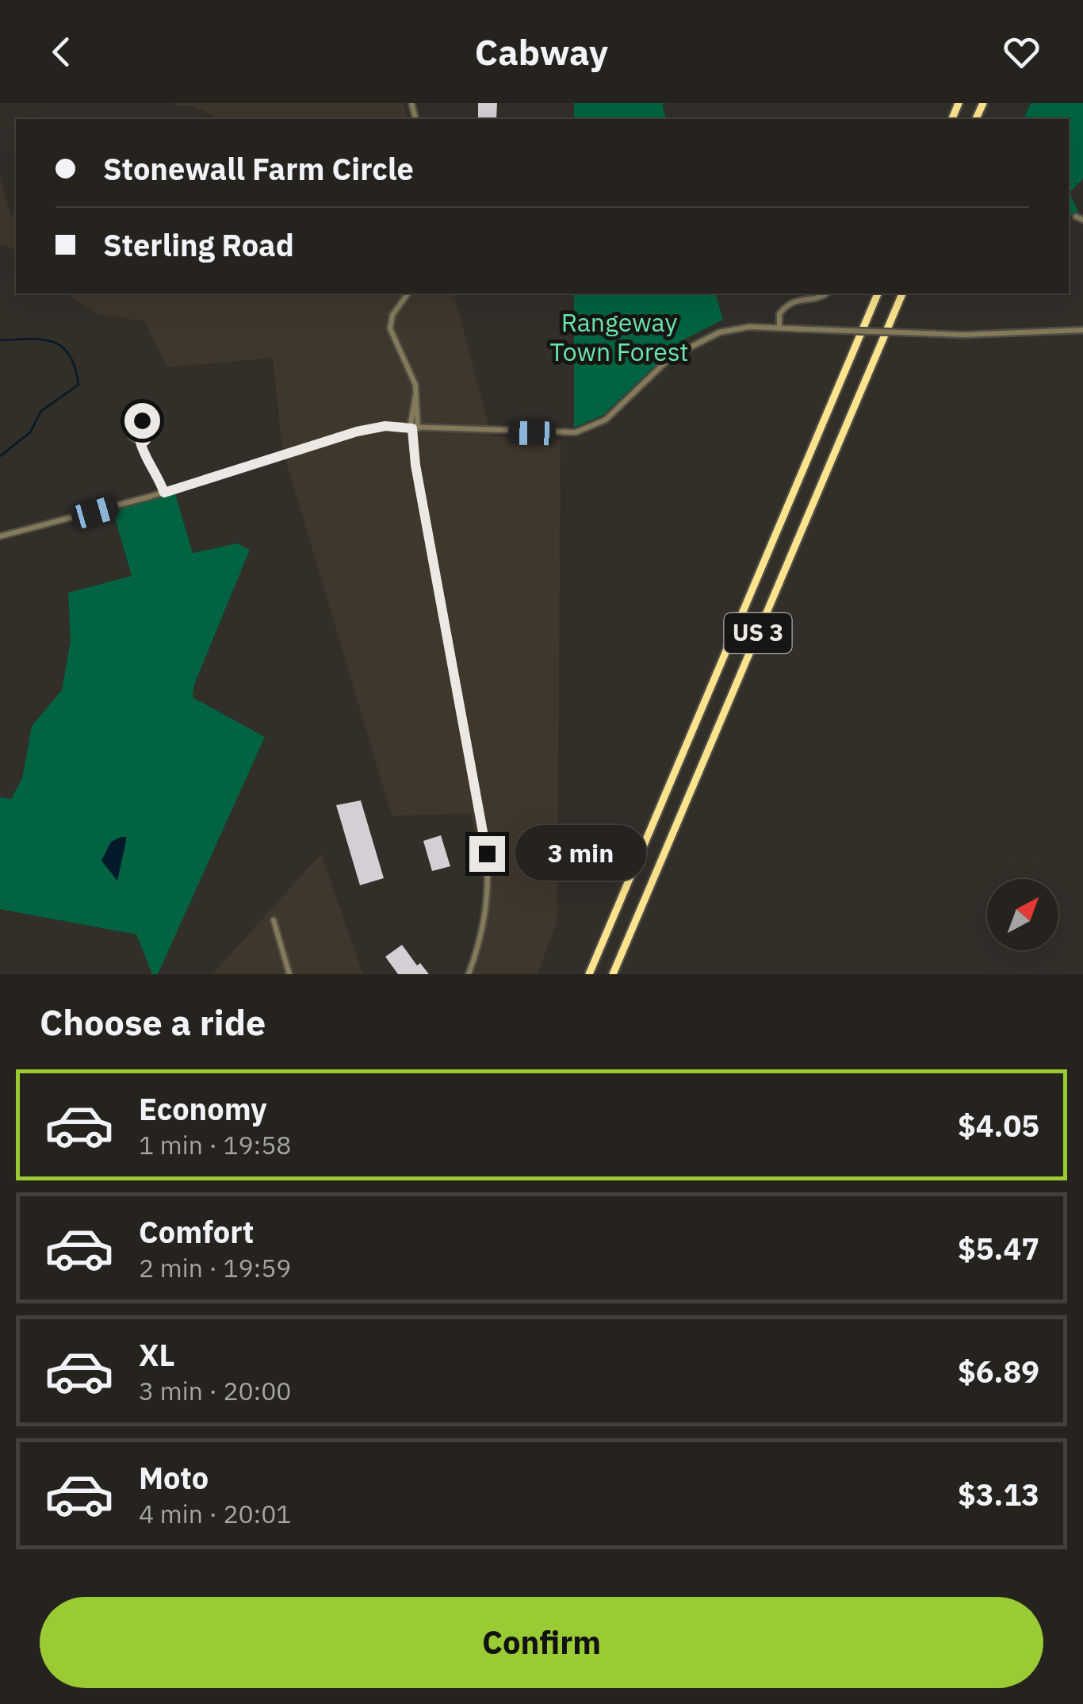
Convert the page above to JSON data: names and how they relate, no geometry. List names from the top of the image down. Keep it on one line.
{"streets":{"highway":["US 3"]},"parks":["Rangeway Town Forest"],"north":"top right","page":{"header":"Cabway","banner":["Stonewall Farm Circle","Sterling Road"],"bubble":"3 min","heading":"Choose a ride","list":[{"name":"Economy","note":"1 min · 19:58","value":"$4.05"},{"name":"Comfort","note":"2 min · 19:59","value":"$5.47"},{"name":"XL","note":"3 min · 20:00","value":"$6.89"},{"name":"Moto","note":"4 min · 20:01","value":"$3.13"}],"buttons":"Confirm"}}
